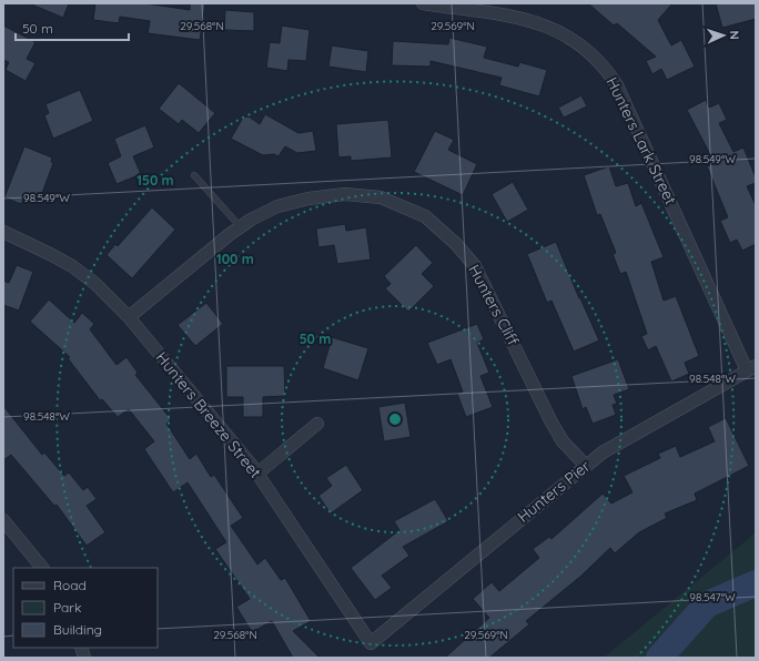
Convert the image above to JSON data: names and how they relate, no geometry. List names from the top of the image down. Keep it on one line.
{"streets":{"street":["Hunters Lark Street","Hunters Cliff","Hunters Breeze Street","Hunters Pier"]},"crossings":[["Hunters Lark Street","Hunters Pier"],["Hunters Cliff","Hunters Breeze Street"],["Hunters Cliff","Hunters Pier"],["Hunters Breeze Street","Hunters Pier"]],"legend":["Road","Park","Building"],"scale_bar":"50 m","north":"right","coordinates":["29.568°N","29.569°N","98.549°W","98.548°W","98.547°W"],"rings":["150 m","100 m","50 m"]}
